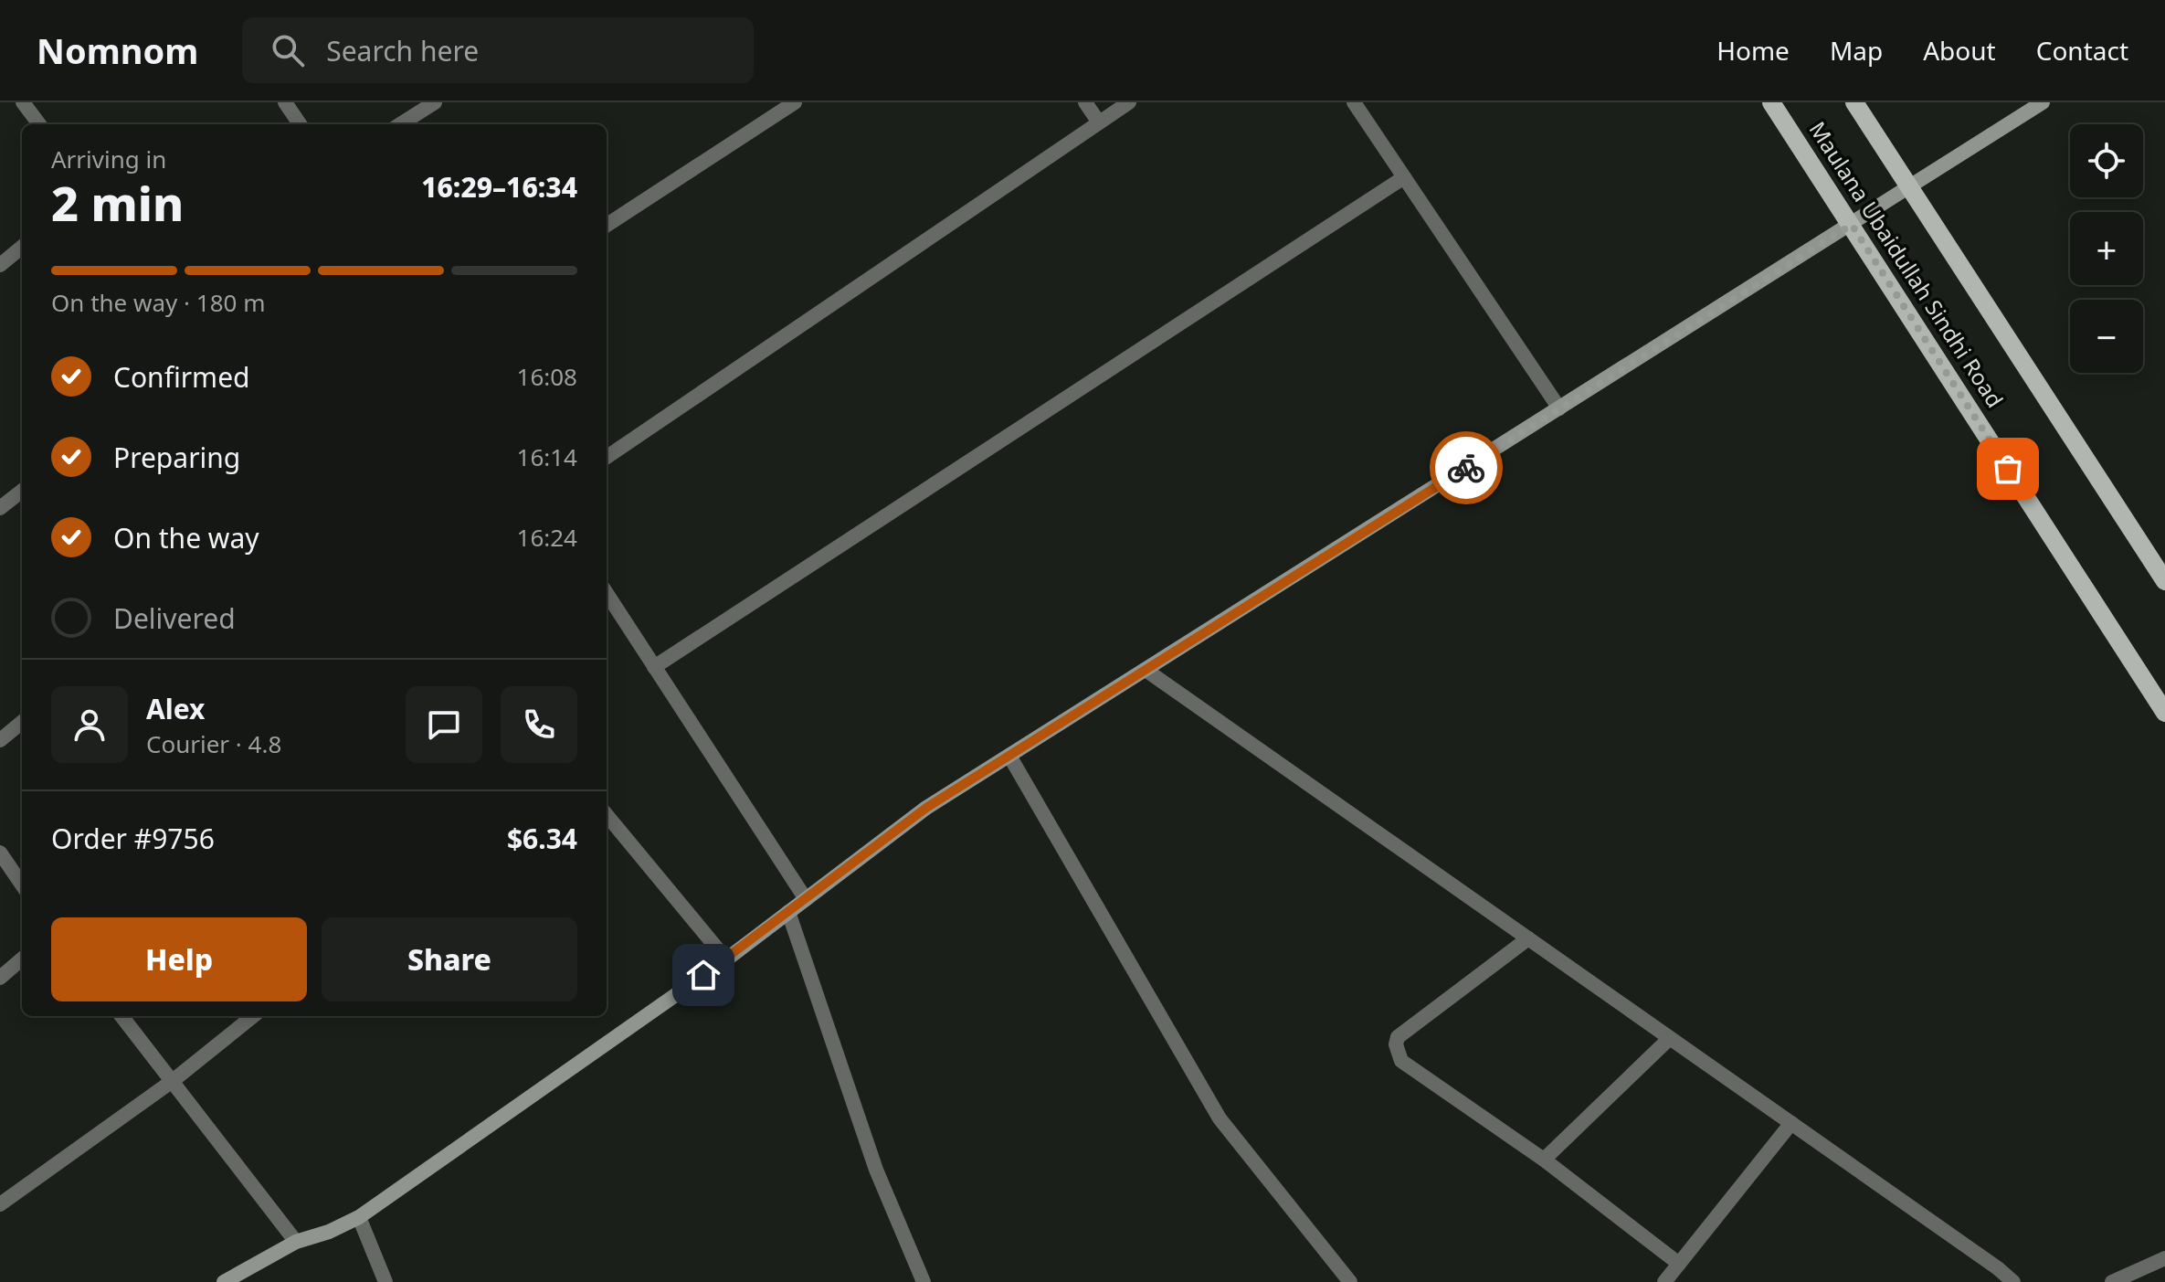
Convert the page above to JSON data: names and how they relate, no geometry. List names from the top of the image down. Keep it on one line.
{"streets":{"main road":["Maulana Ubaidullah Sindhi Road"]},"page":{"header":"Nomnom","search":"Search here","nav":["Home","Map","About","Contact"],"map_buttons":["+","−"],"heading":["2 min","Arriving in","16:29–16:34"],"panel":["Alex","Courier · 4.8","Order #9756","$6.34"],"bar":"On the way · 180 m","list":[["Confirmed","16:08"],["Preparing","16:14"],["On the way","16:24"],"Delivered"],"buttons":["Help","Share"]}}
